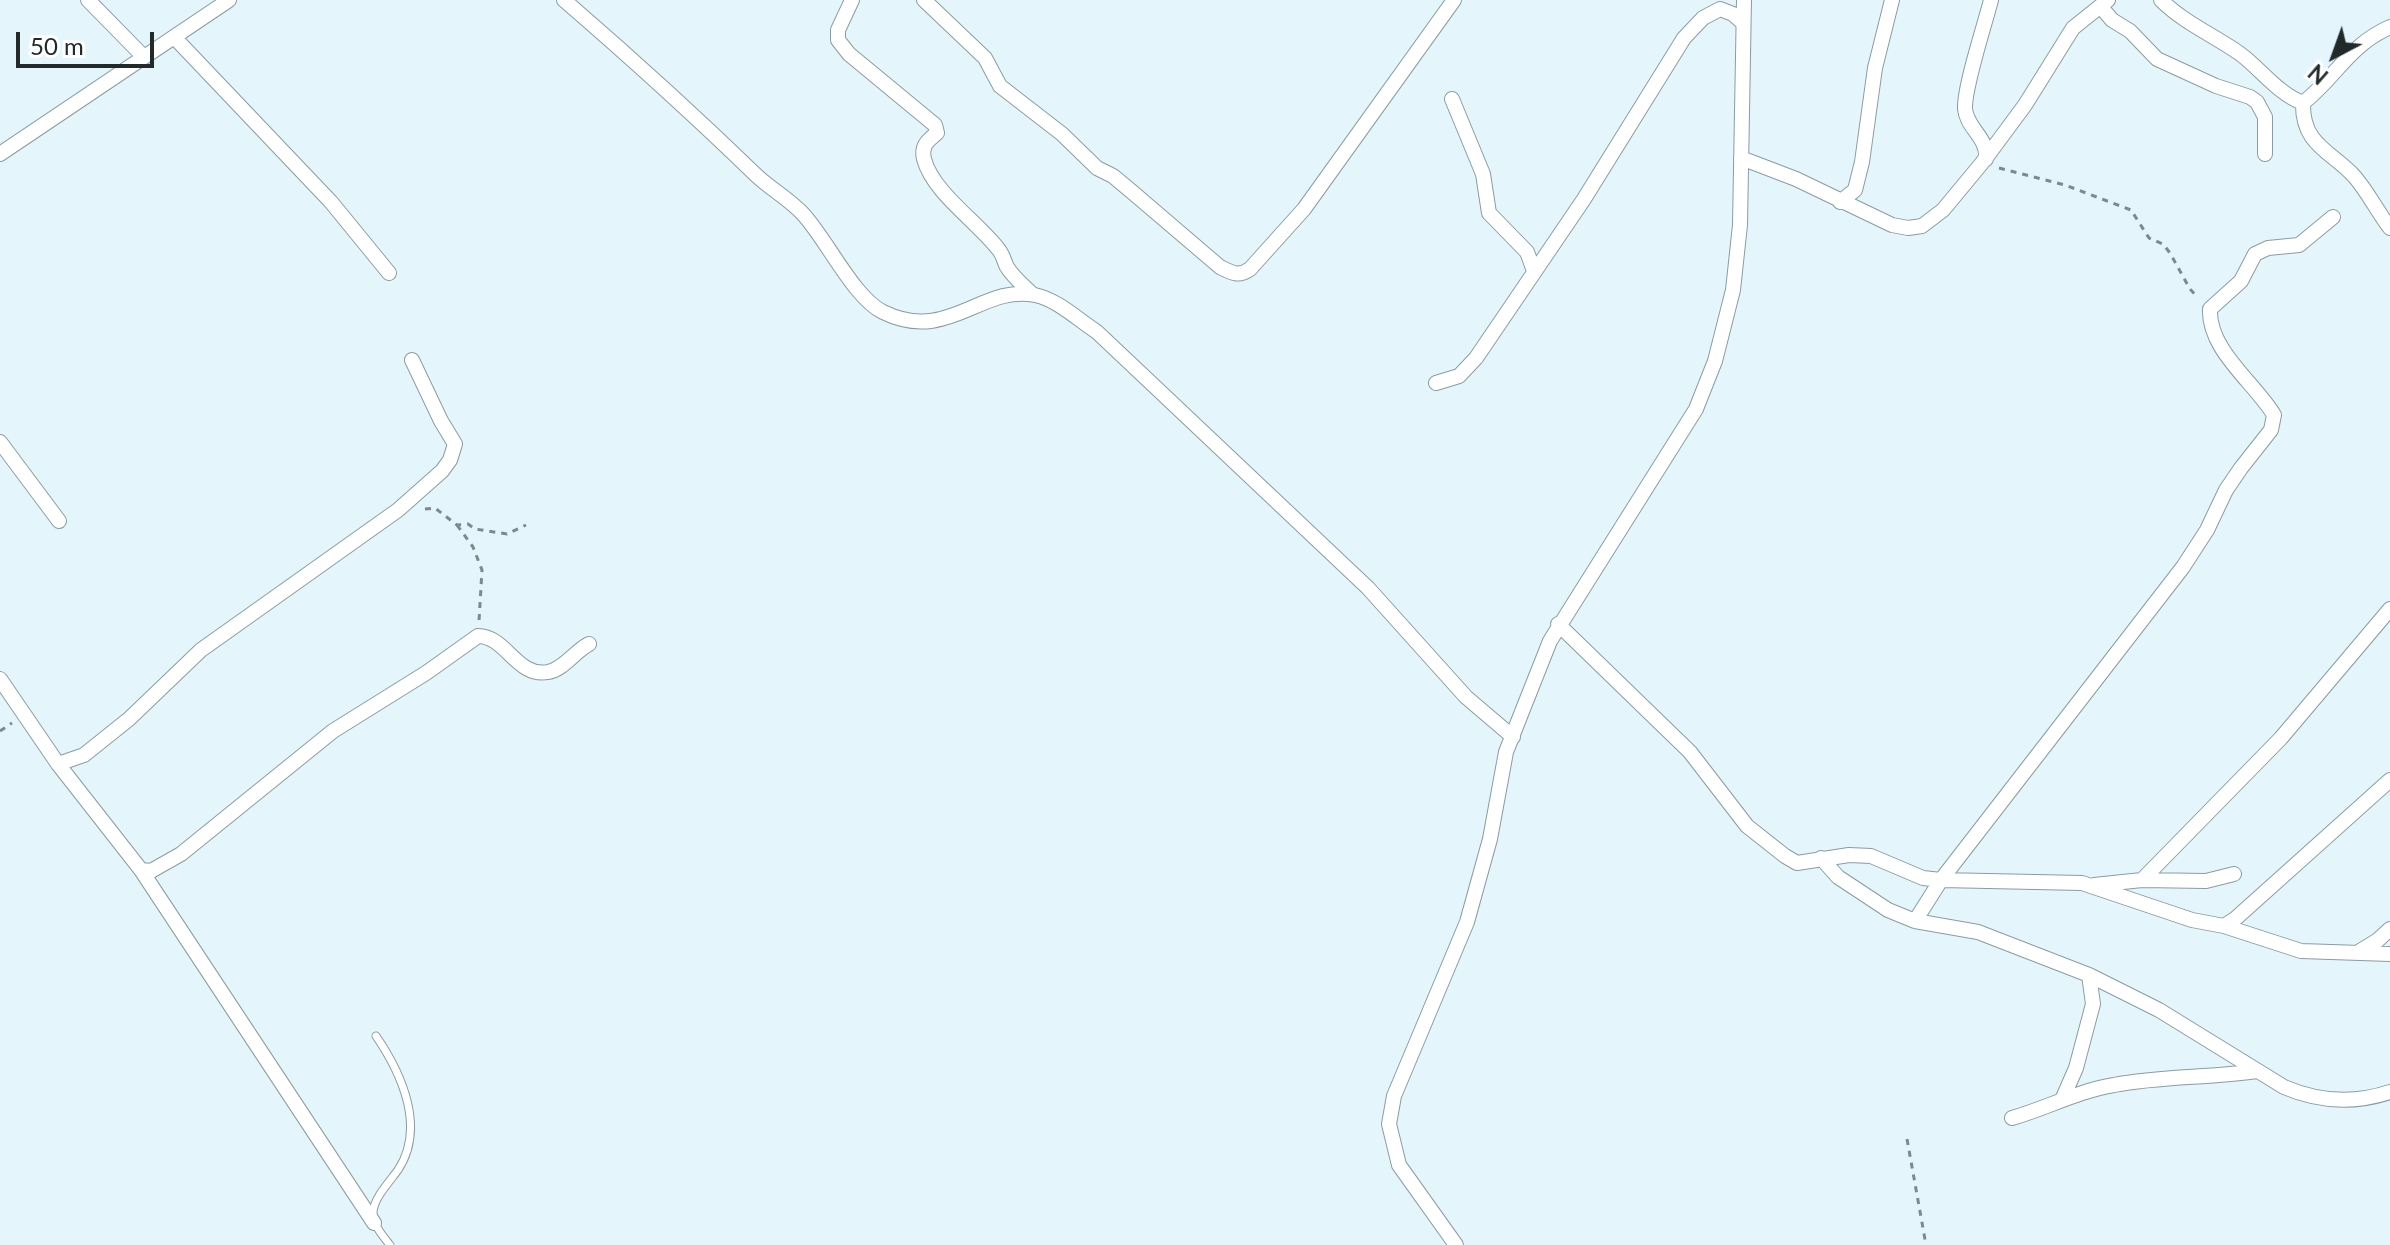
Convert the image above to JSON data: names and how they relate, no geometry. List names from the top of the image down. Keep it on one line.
{"scale_bar":"50 m","north":"bottom left"}
